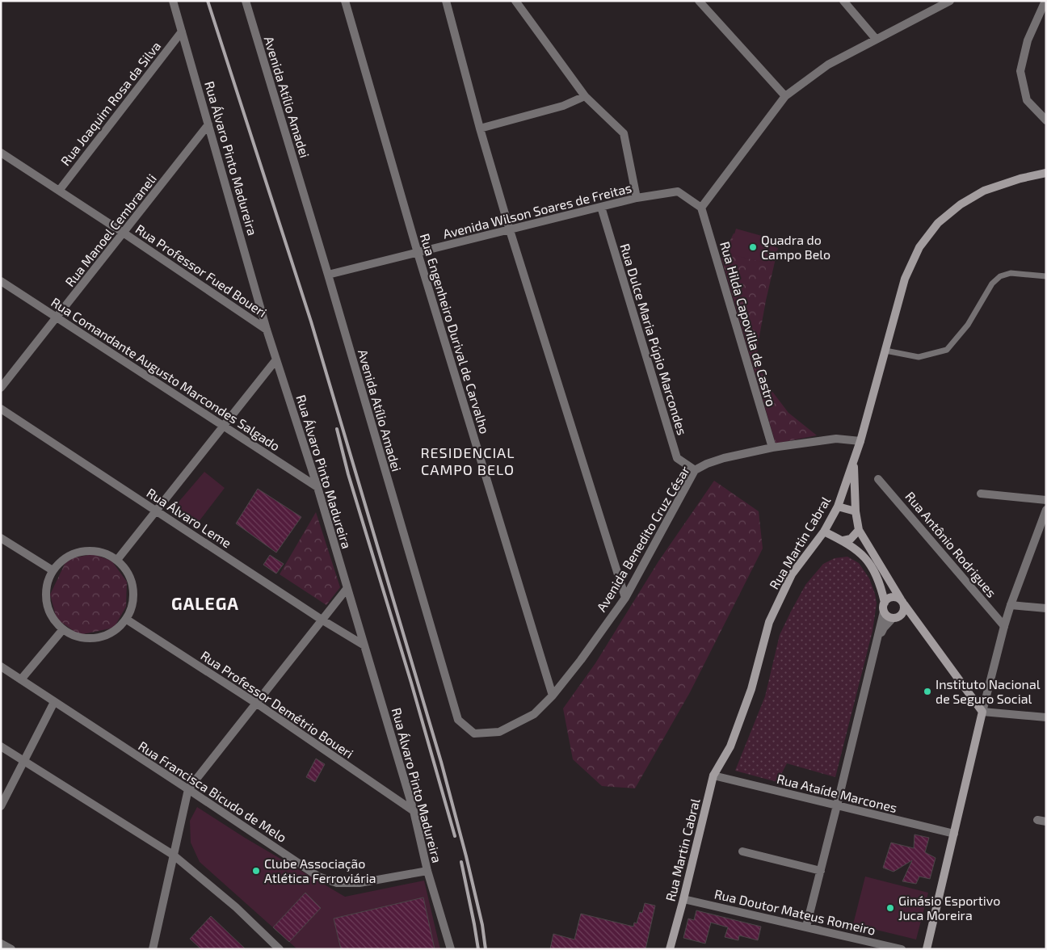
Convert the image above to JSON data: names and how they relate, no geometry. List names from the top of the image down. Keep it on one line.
{"streets":{"main road":["Rua Martin Cabral"],"street":["Avenida Atílio Amadei","Rua Joaquim Rosa da Silva","Rua Álvaro Pinto Madureira","Avenida Wilson Soares de Freitas","Rua Manoel Cembraneli","Rua Professor Fued Boueri","Rua Hilda Capovilla de Castro","Rua Engenheiro Durival de Carvalho","Rua Dulce Maria Púpio Marcondes","Rua Comandante Augusto Marcondes Salgado","Rua Álvaro Leme","Avenida Benedito Cruz César","Rua Antônio Rodrigues","Rua Professor Demétrio Boueri","Rua Francisca Bicudo de Melo","Rua Ataíde Marcones","Rua Doutor Mateus Romeiro"]},"crossings":[["Avenida Atílio Amadei","Avenida Wilson Soares de Freitas"],["Avenida Atílio Amadei","Rua Engenheiro Durival de Carvalho"],["Avenida Atílio Amadei","Avenida Benedito Cruz César"],["Rua Joaquim Rosa da Silva","Rua Álvaro Pinto Madureira"],["Rua Joaquim Rosa da Silva","Rua Professor Fued Boueri"],["Rua Álvaro Pinto Madureira","Rua Manoel Cembraneli"],["Rua Álvaro Pinto Madureira","Rua Professor Fued Boueri"],["Rua Álvaro Pinto Madureira","Rua Comandante Augusto Marcondes Salgado"],["Rua Álvaro Pinto Madureira","Rua Álvaro Leme"],["Rua Álvaro Pinto Madureira","Rua Professor Demétrio Boueri"],["Rua Álvaro Pinto Madureira","Rua Francisca Bicudo de Melo"],["Avenida Wilson Soares de Freitas","Rua Hilda Capovilla de Castro"],["Avenida Wilson Soares de Freitas","Rua Engenheiro Durival de Carvalho"],["Avenida Wilson Soares de Freitas","Rua Dulce Maria Púpio Marcondes"],["Rua Manoel Cembraneli","Rua Professor Fued Boueri"],["Rua Manoel Cembraneli","Rua Comandante Augusto Marcondes Salgado"],["Rua Hilda Capovilla de Castro","Avenida Benedito Cruz César"],["Rua Engenheiro Durival de Carvalho","Avenida Benedito Cruz César"],["Rua Dulce Maria Púpio Marcondes","Avenida Benedito Cruz César"],["Avenida Benedito Cruz César","Rua Martin Cabral"],["Rua Martin Cabral","Rua Ataíde Marcones"],["Rua Martin Cabral","Rua Doutor Mateus Romeiro"]],"districts":["RESIDENCIAL CAMPO BELO","GALEGA"],"places":["Quadra do Campo Belo","Instituto Nacional de Seguro Social","Clube Associação Atlética Ferroviária","Ginásio Esportivo Juca Moreira"]}
